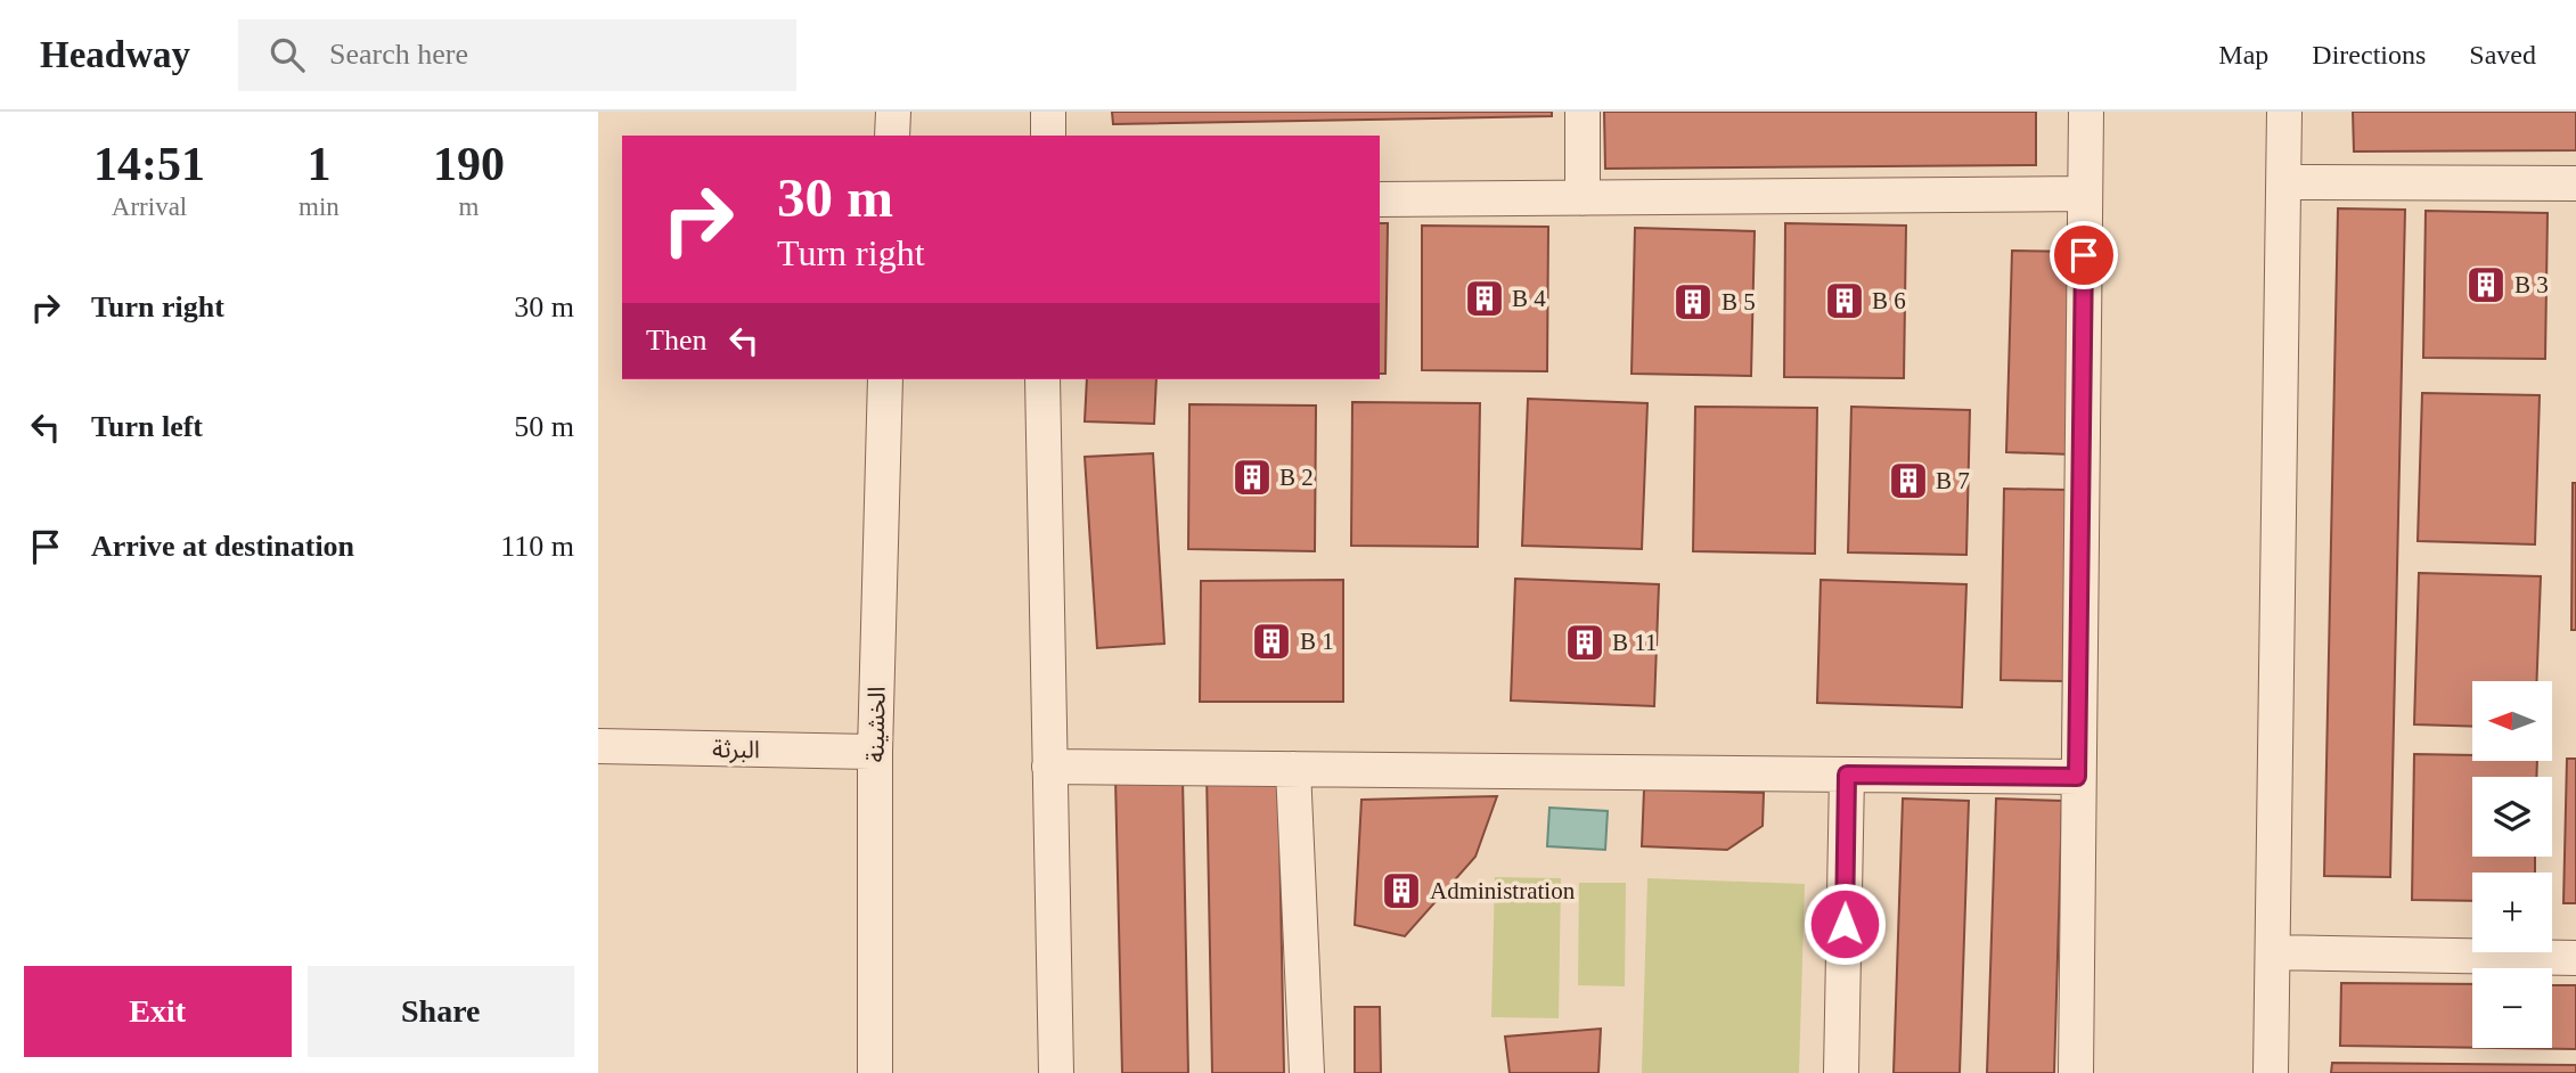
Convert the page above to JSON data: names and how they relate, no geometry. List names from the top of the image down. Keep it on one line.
{"streets":{"street":["الخشينة","البرثة"]},"crossings":[["الخشينة","البرثة"]],"places":{"building":["B 3","B 4","B 6","B 5","B 2","B 7","B 1","B 11","Administration"]},"north":"left","page":{"header":"Headway","search":"Search here","nav":["Map","Directions","Saved"],"eta":["14:51","Arrival","1","min","190","m"],"turn":["30 m","Turn right"],"list":[{"name":"Turn right","value":"30 m"},{"name":"Turn left","value":"50 m"},{"name":"Arrive at destination","value":"110 m"}],"then":"Then","map_buttons":["+","−"],"buttons":["Exit","Share"]}}
